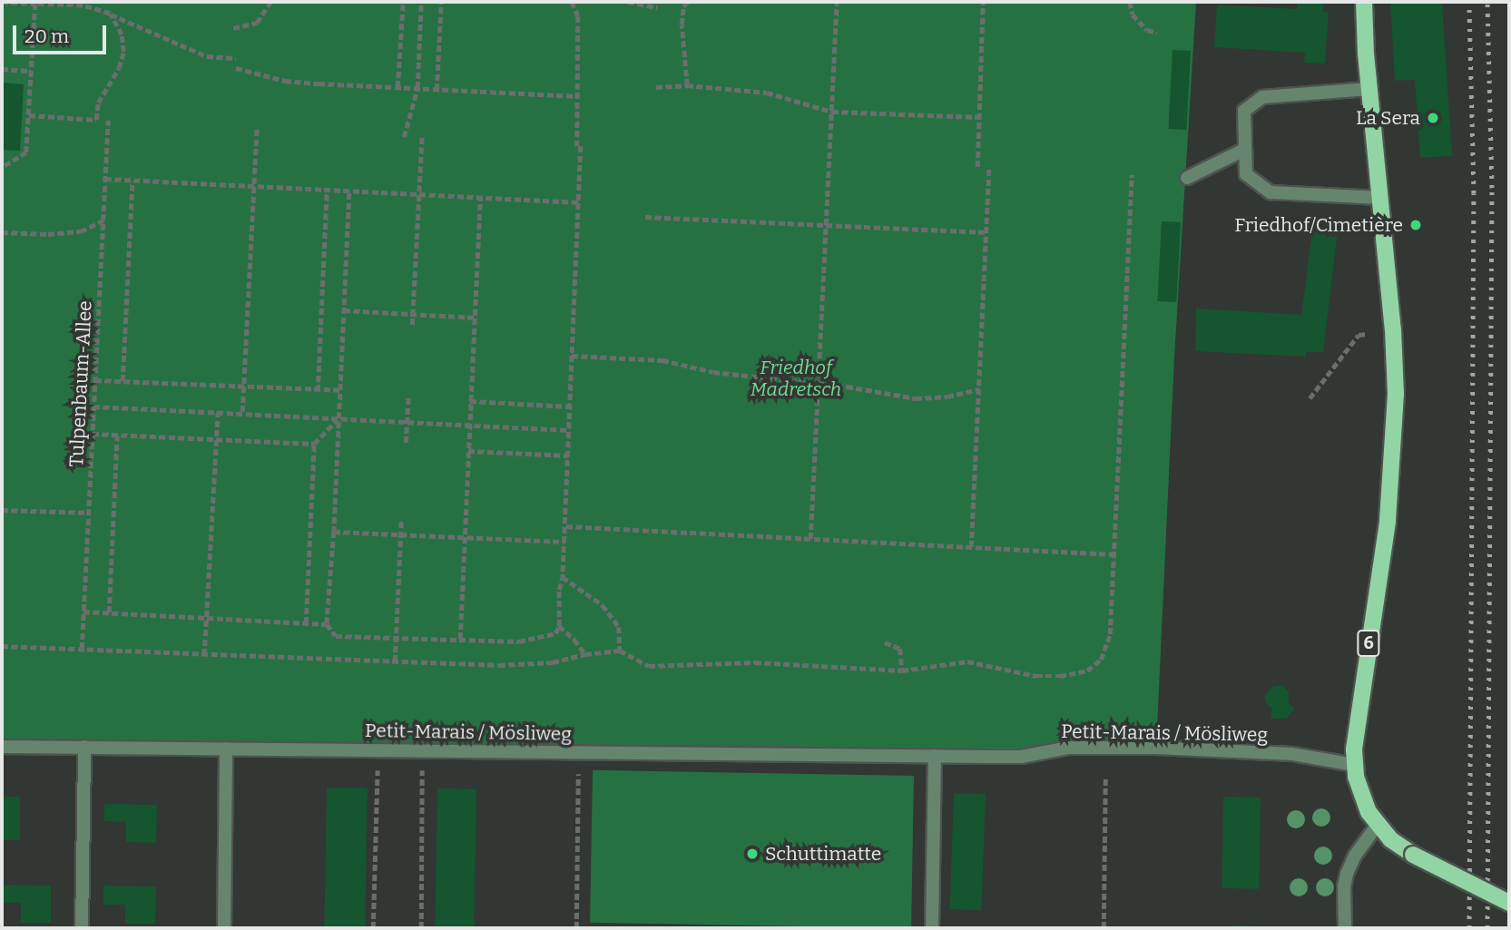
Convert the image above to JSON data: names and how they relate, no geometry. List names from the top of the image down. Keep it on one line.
{"streets":{"main road":["6"],"street":["Petit-Marais / Mösliweg"],"path":["Tulpenbaum-Allee"]},"crossings":[["6","Petit-Marais / Mösliweg"]],"parks":["Friedhof Madretsch"],"places":["La Sera","Friedhof/Cimetière","Schuttimatte"],"scale_bar":"20 m"}
